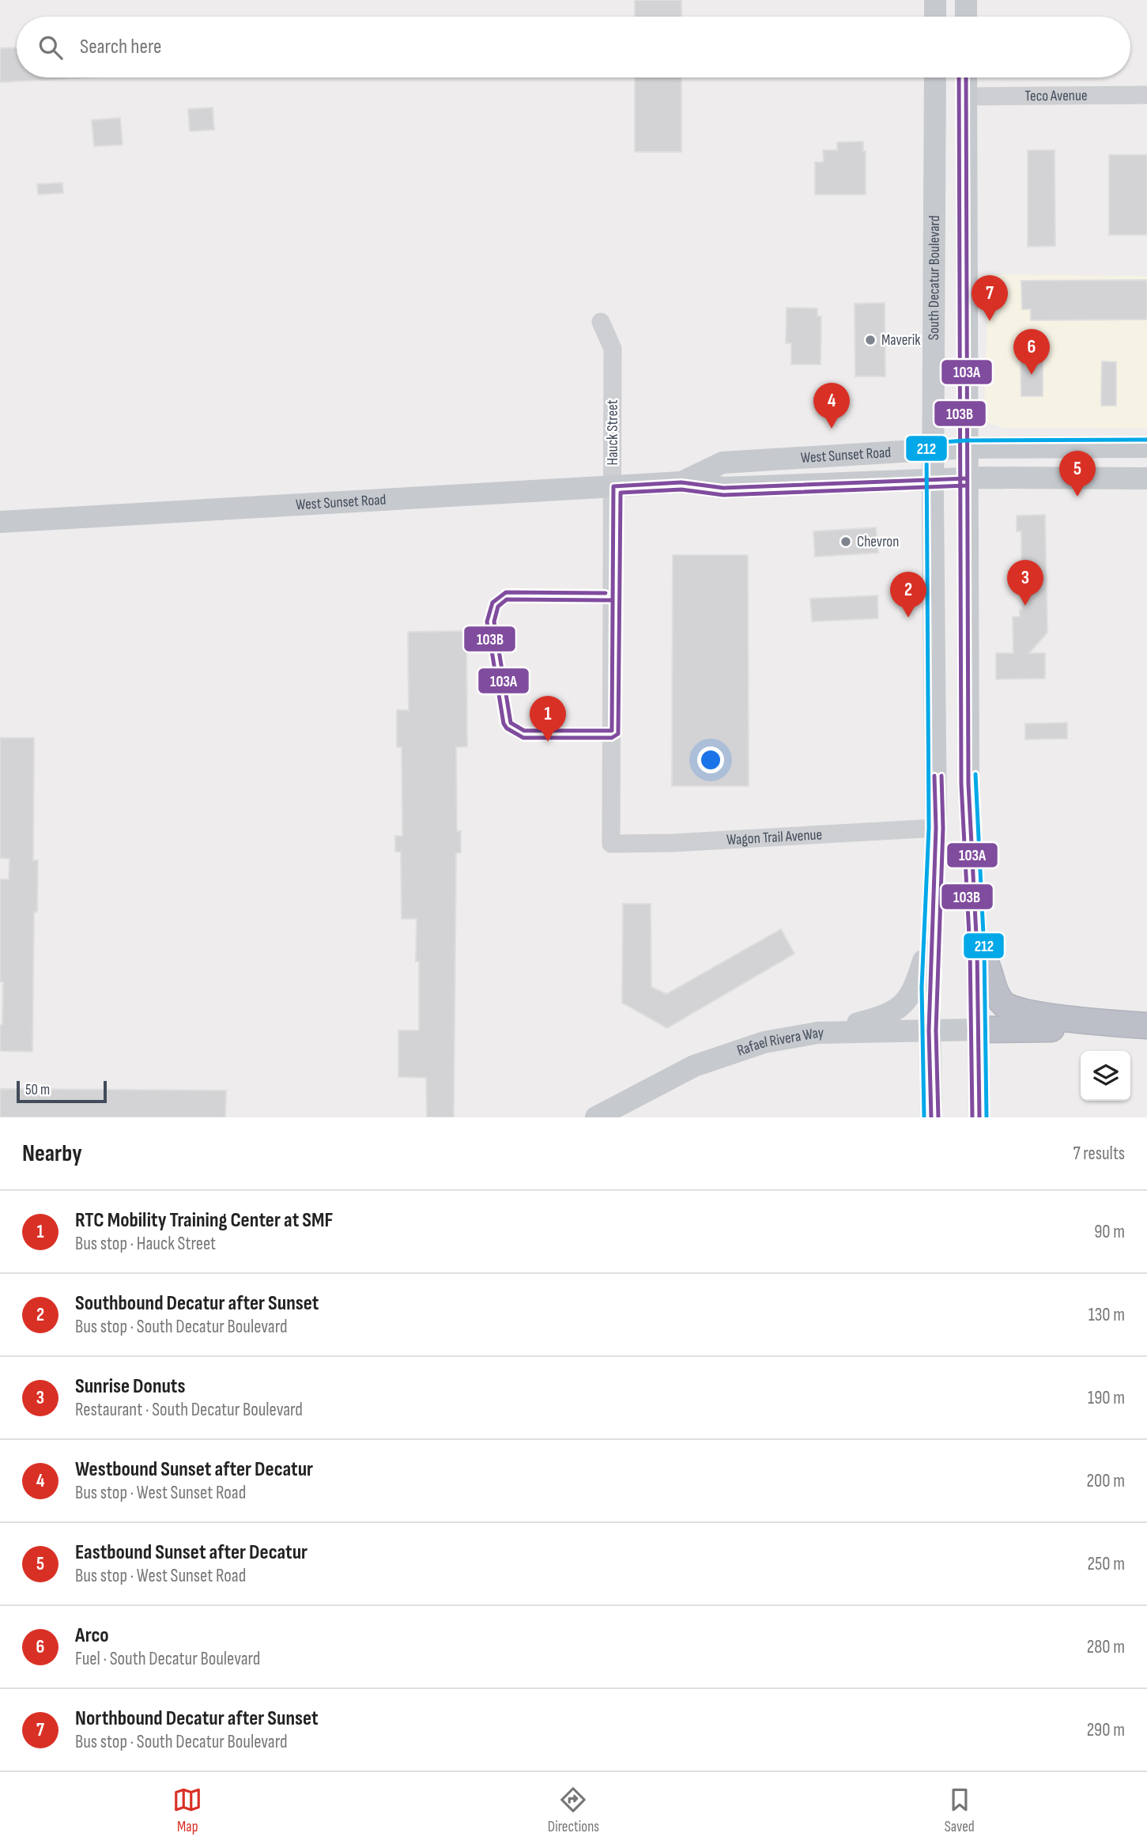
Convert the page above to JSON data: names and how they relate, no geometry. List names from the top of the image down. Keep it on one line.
{"streets":{"main road":["South Decatur Boulevard","West Sunset Road","Rafael Rivera Way"],"street":["Teco Avenue","Hauck Street","Wagon Trail Avenue"]},"crossings":[["South Decatur Boulevard","West Sunset Road"],["South Decatur Boulevard","Wagon Trail Avenue"],["South Decatur Boulevard","Rafael Rivera Way"],["Hauck Street","West Sunset Road"],["Hauck Street","Wagon Trail Avenue"]],"places":["Maverik","Chevron"],"lines":["transit line 103A","transit line 103B","transit line 212"],"scale_bar":"50 m","page":{"search":"Search here","pins":["7","6","4","5","3","2","1"],"scale":"50 m","heading":["Nearby","7 results"],"list":[{"mark":"1","name":"RTC Mobility Training Center at SMF","note":"Bus stop · Hauck Street","value":"90 m"},{"mark":"2","name":"Southbound Decatur after Sunset","note":"Bus stop · South Decatur Boulevard","value":"130 m"},{"mark":"3","name":"Sunrise Donuts","note":"Restaurant · South Decatur Boulevard","value":"190 m"},{"mark":"4","name":"Westbound Sunset after Decatur","note":"Bus stop · West Sunset Road","value":"200 m"},{"mark":"5","name":"Eastbound Sunset after Decatur","note":"Bus stop · West Sunset Road","value":"250 m"},{"mark":"6","name":"Arco","note":"Fuel · South Decatur Boulevard","value":"280 m"},{"mark":"7","name":"Northbound Decatur after Sunset","note":"Bus stop · South Decatur Boulevard","value":"290 m"}],"nav":["Map","Directions","Saved"]}}
